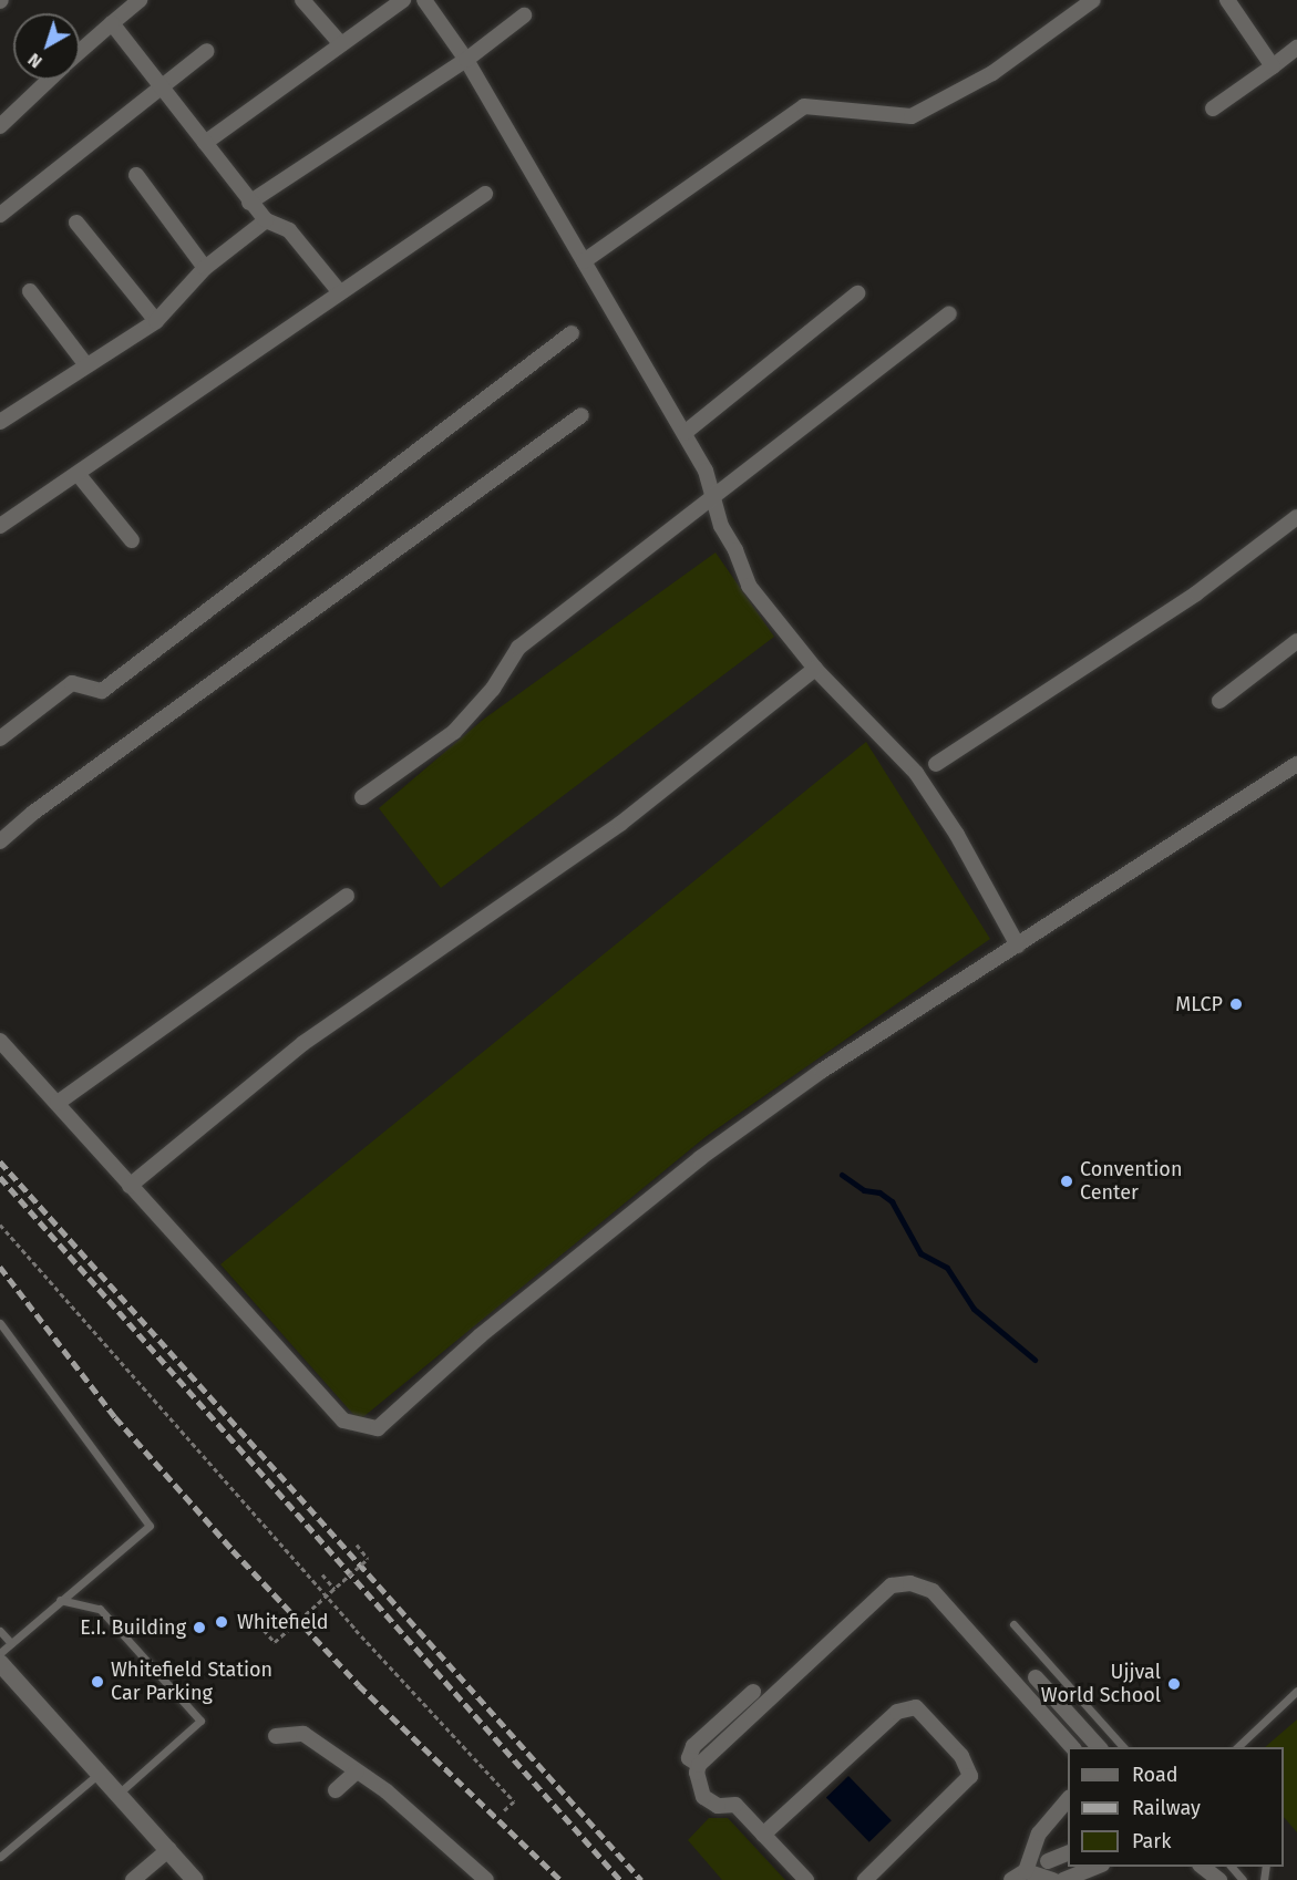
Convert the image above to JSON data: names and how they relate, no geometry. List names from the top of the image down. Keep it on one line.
{"places":["MLCP","Convention Center","Whitefield","E.I. Building","Whitefield Station Car Parking","Ujjval World School"],"legend":["Road","Railway","Park"],"north":"bottom left"}
